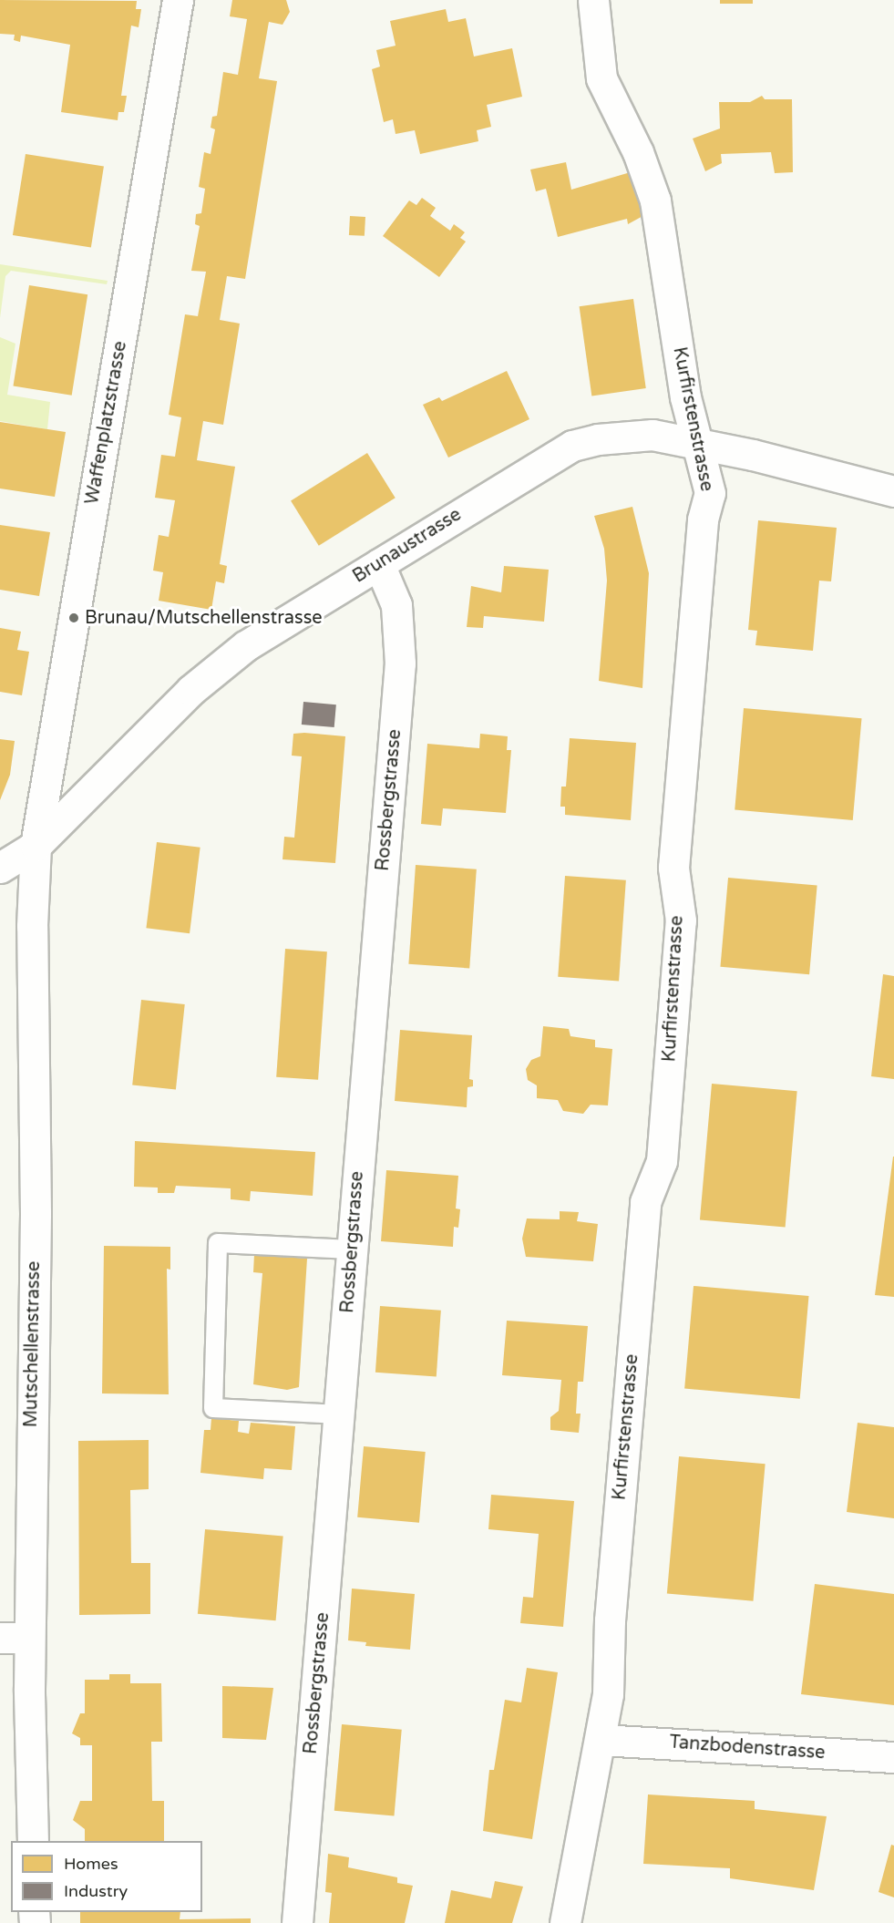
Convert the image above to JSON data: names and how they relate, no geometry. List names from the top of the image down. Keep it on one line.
{"streets":{"street":["Kurfirstenstrasse","Waffenplatzstrasse","Brunaustrasse","Rossbergstrasse","Mutschellenstrasse","Tanzbodenstrasse"]},"crossings":[["Kurfirstenstrasse","Brunaustrasse"],["Kurfirstenstrasse","Tanzbodenstrasse"],["Waffenplatzstrasse","Brunaustrasse"],["Waffenplatzstrasse","Mutschellenstrasse"],["Brunaustrasse","Rossbergstrasse"],["Brunaustrasse","Mutschellenstrasse"]],"places":["Brunau/Mutschellenstrasse"],"legend":["Homes","Industry"]}
